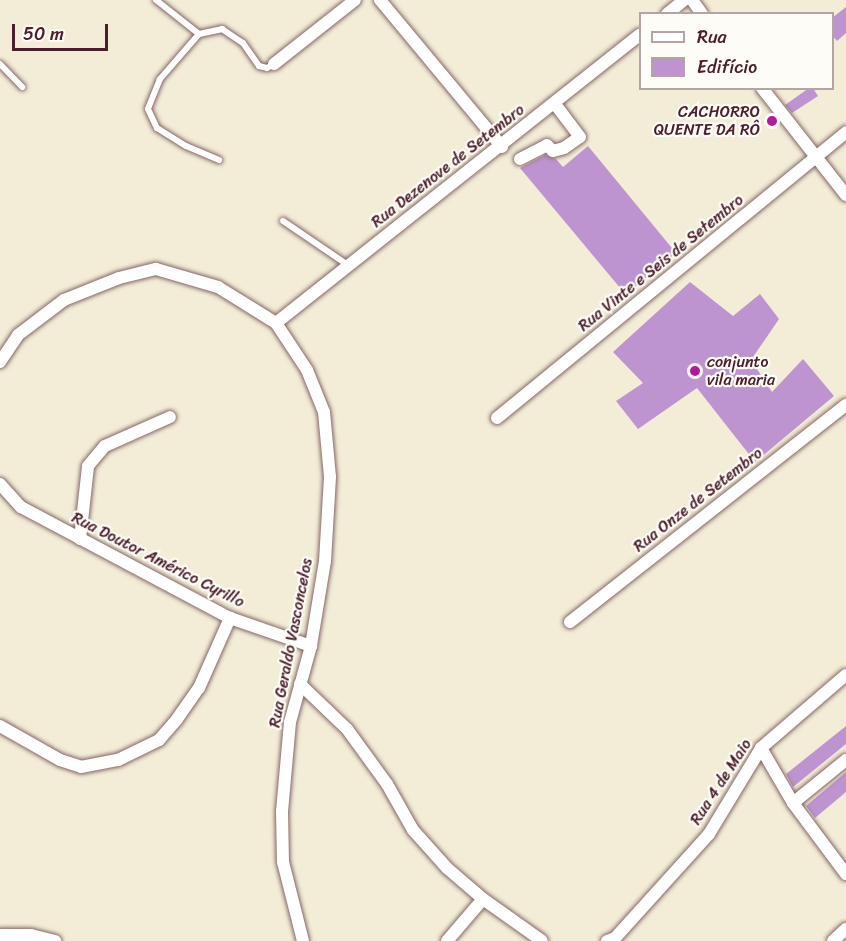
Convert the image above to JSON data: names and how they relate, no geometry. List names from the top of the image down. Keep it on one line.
{"streets":{"street":["Rua Dezenove de Setembro","Rua Vinte e Seis de Setembro","Rua Onze de Setembro","Rua Doutor Américo Cyrillo","Rua Geraldo Vasconcelos","Rua 4 de Maio"]},"crossings":[["Rua Dezenove de Setembro","Rua Geraldo Vasconcelos"],["Rua Doutor Américo Cyrillo","Rua Geraldo Vasconcelos"]],"places":["CACHORRO QUENTE DA RÔ","conjunto vila maria"],"legend":["Rua","Edifício"],"scale_bar":"50 m"}
